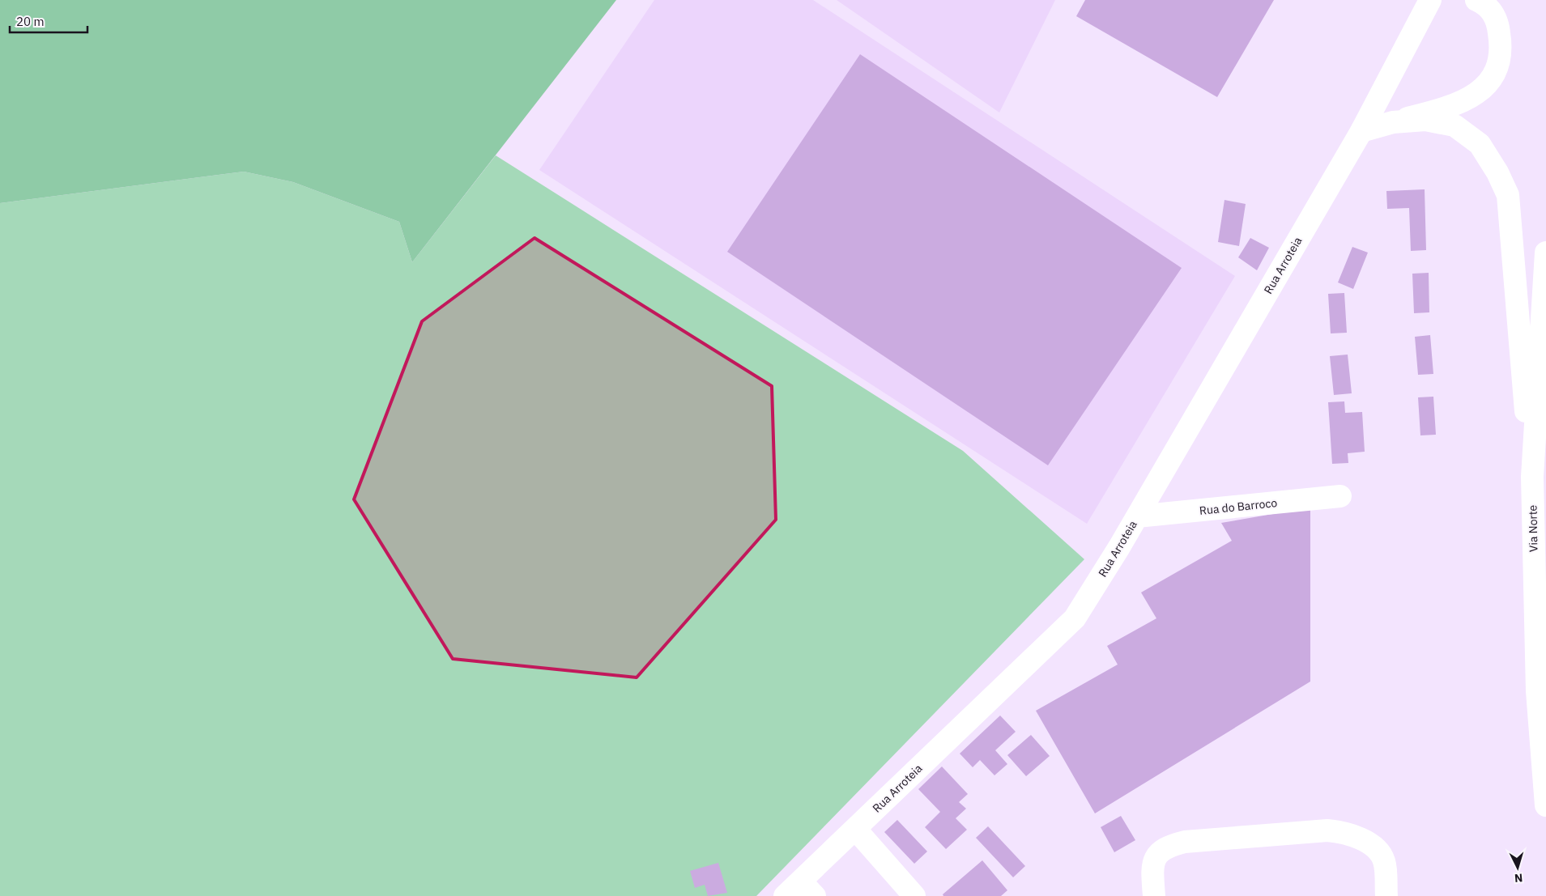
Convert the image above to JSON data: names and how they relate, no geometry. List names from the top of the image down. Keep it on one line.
{"streets":{"main road":["Rua Arroteia","Rua do Barroco","Via Norte"]},"crossings":[["Rua Arroteia","Rua do Barroco"]],"scale_bar":"20 m","north":"bottom"}
